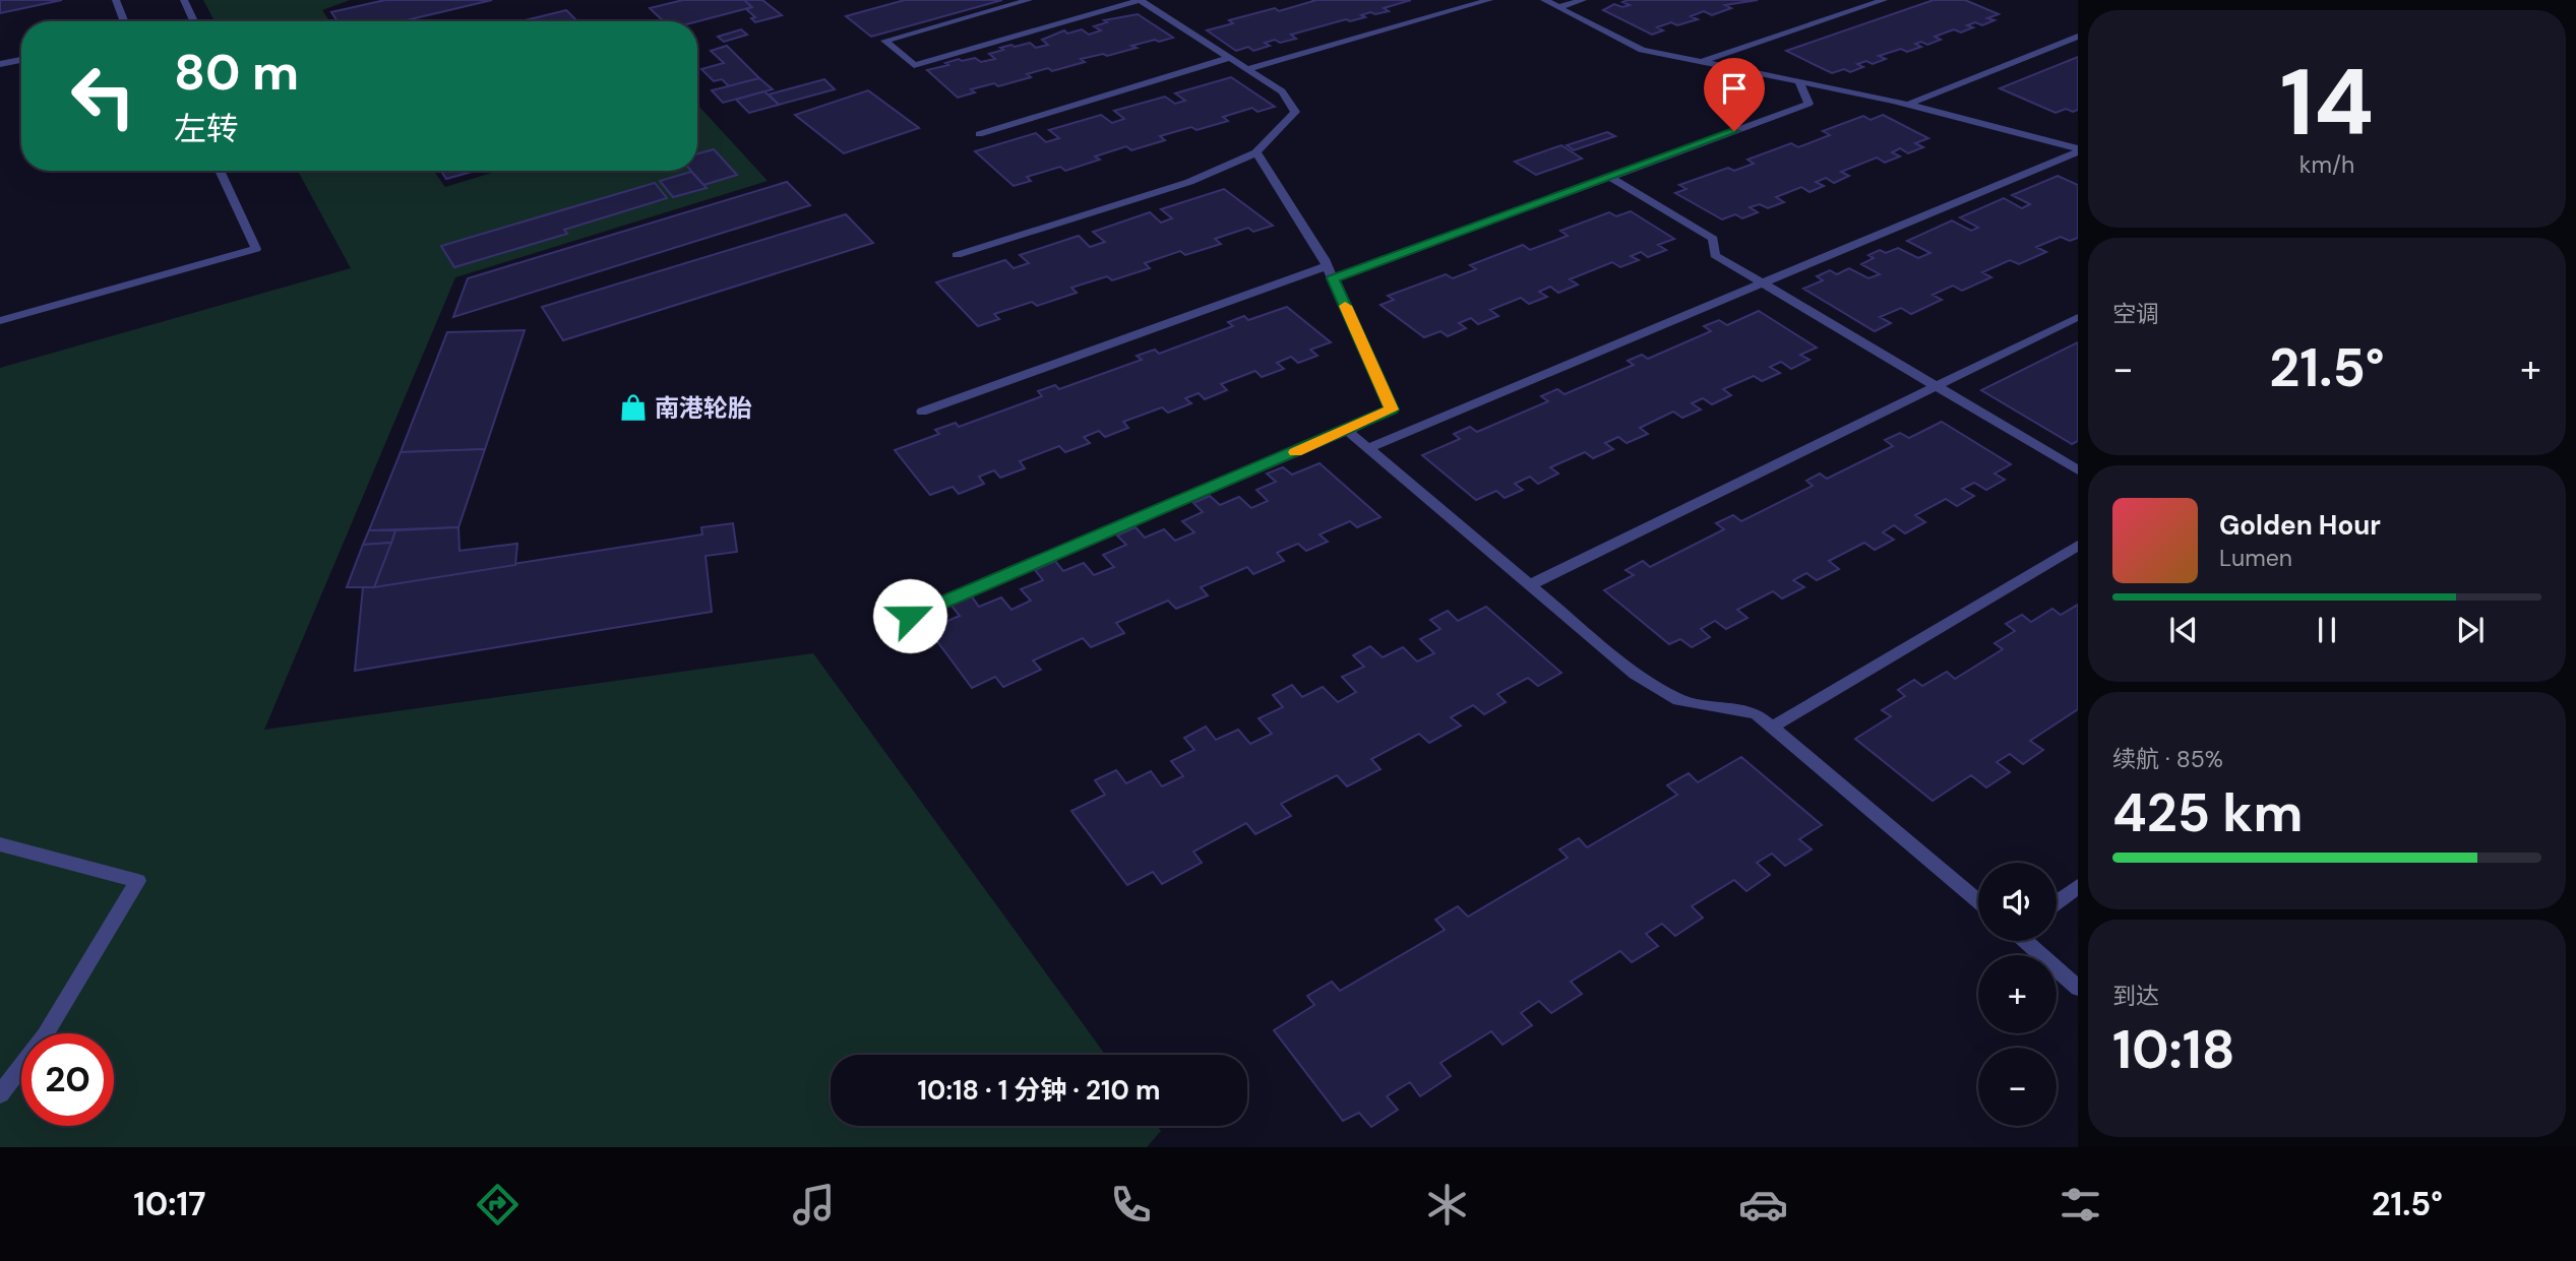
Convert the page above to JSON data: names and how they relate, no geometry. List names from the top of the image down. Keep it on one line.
{"places":{"shop":["南港轮胎"]},"page":{"tile":[["14","km/h"],"空调",["续航 · 85%","425 km"],["到达","10:18"]],"turn":["80 m","左转"],"heat":["−","21.5°","+"],"song":["Golden Hour","Lumen"],"map_buttons":["+","−"],"limit":"20","trip":"10:18 · 1 分钟 · 210 m","tabs":["10:17","21.5°"]}}
